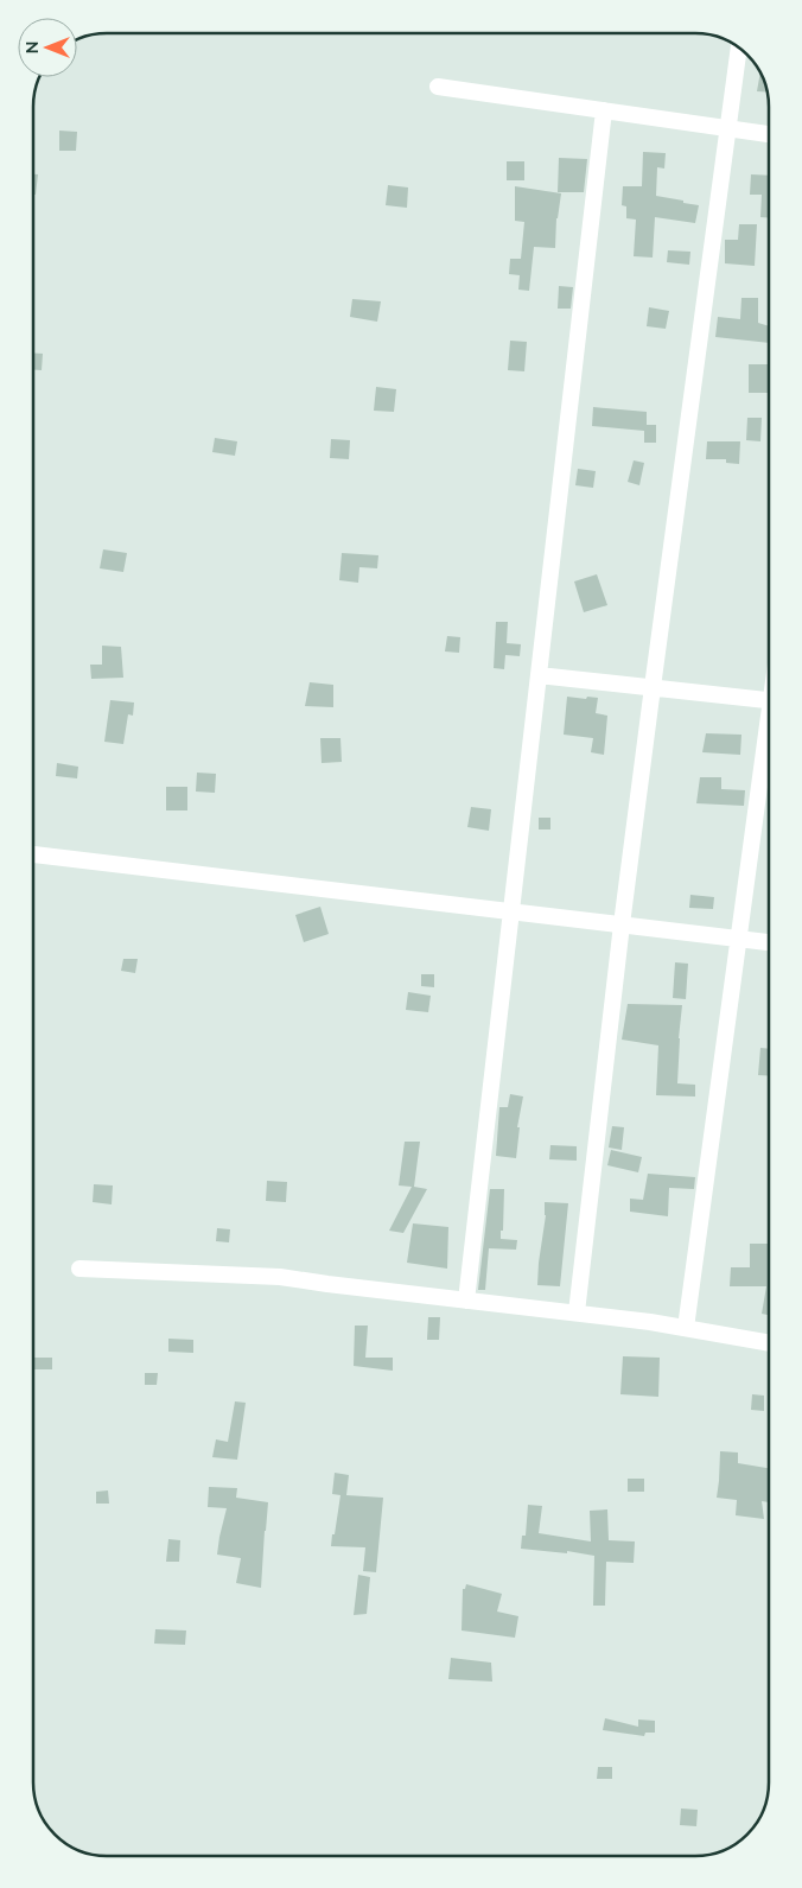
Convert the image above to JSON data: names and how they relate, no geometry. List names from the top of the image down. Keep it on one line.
{"north":"left"}
